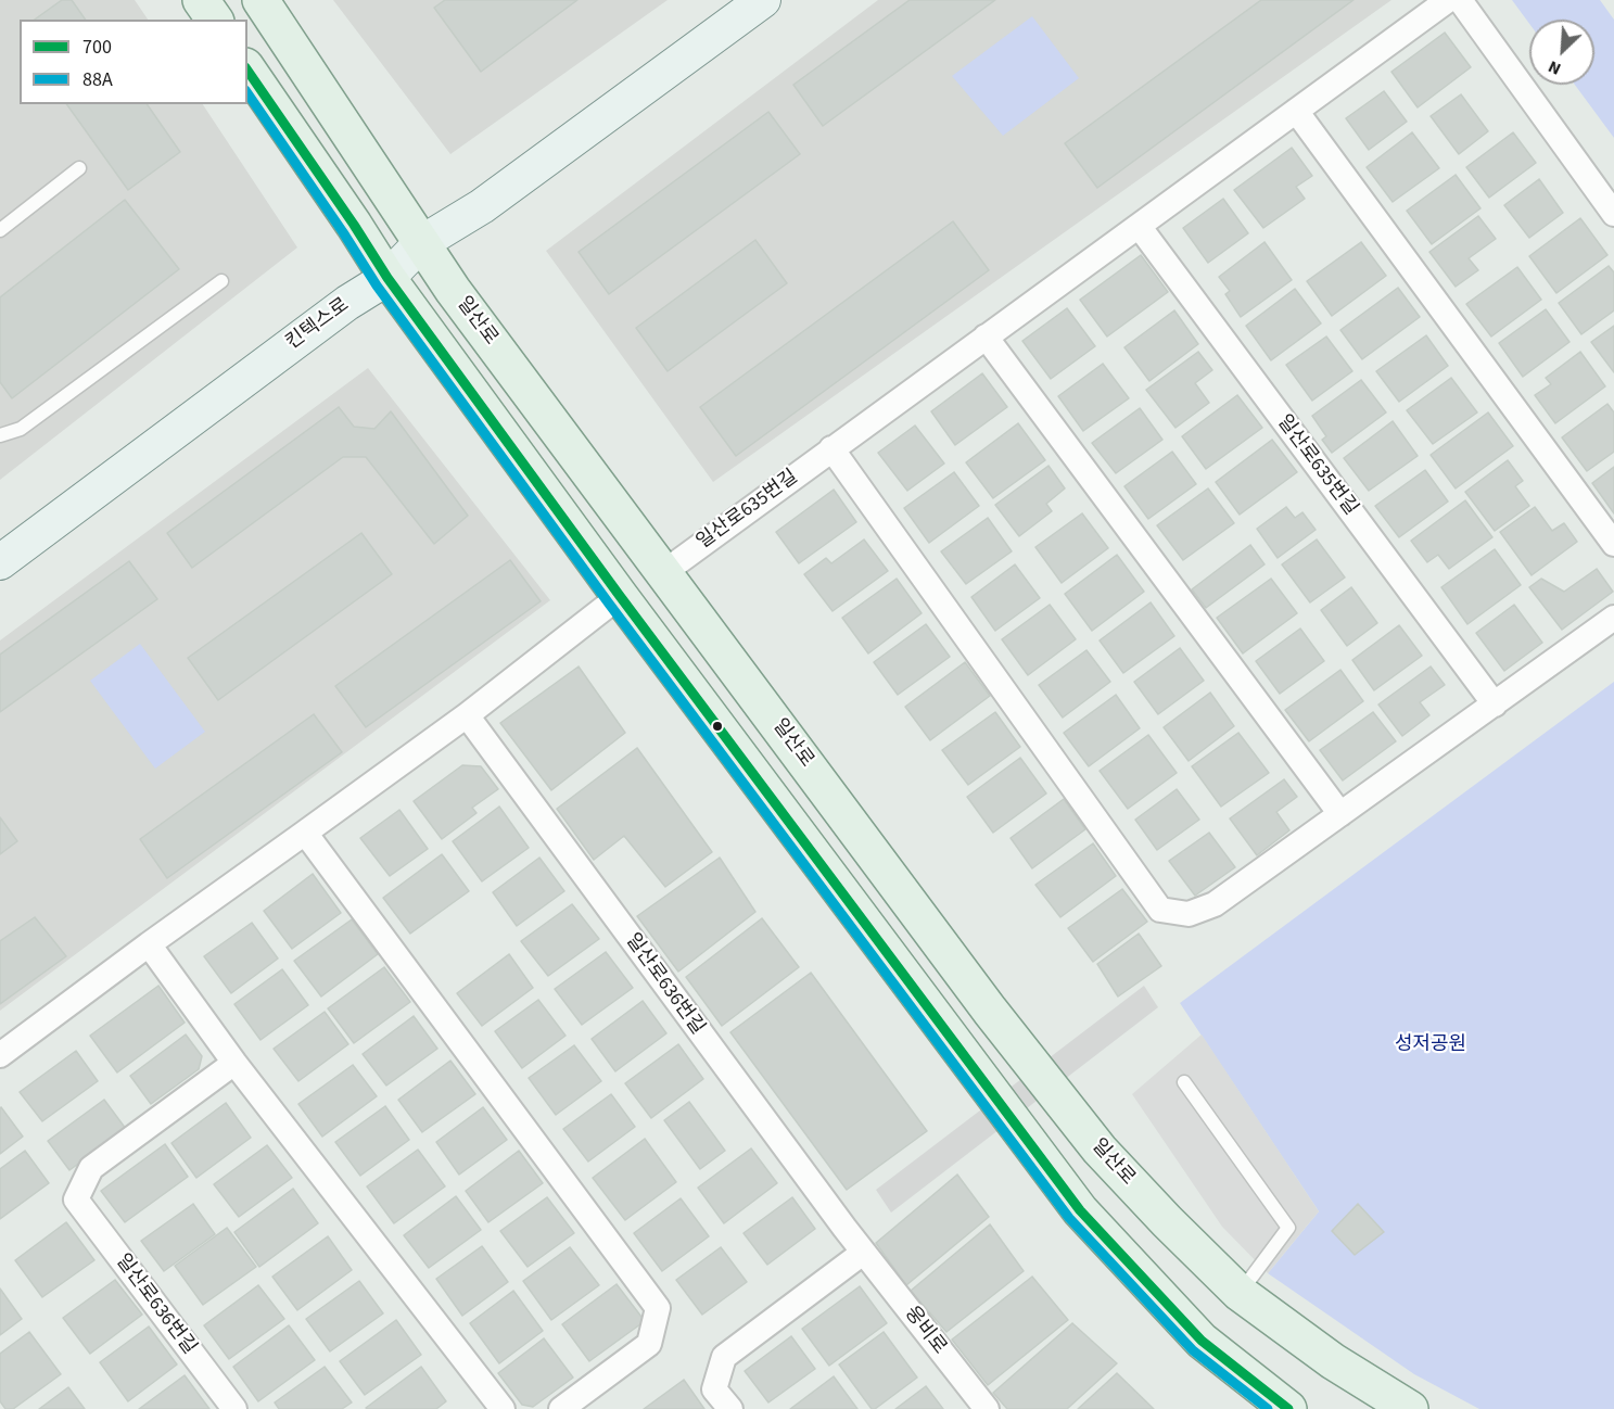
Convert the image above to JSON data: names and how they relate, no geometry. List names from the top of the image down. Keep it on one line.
{"streets":{"main road":["일산로","킨텍스로"],"street":["일산로635번길","일산로636번길","웅비로"]},"crossings":[["일산로","킨텍스로"],["일산로","일산로635번길"],["일산로636번길","웅비로"]],"parks":["성저공원"],"lines":["transit line 700","transit line 88A"],"legend":["700","88A"],"north":"bottom left"}
